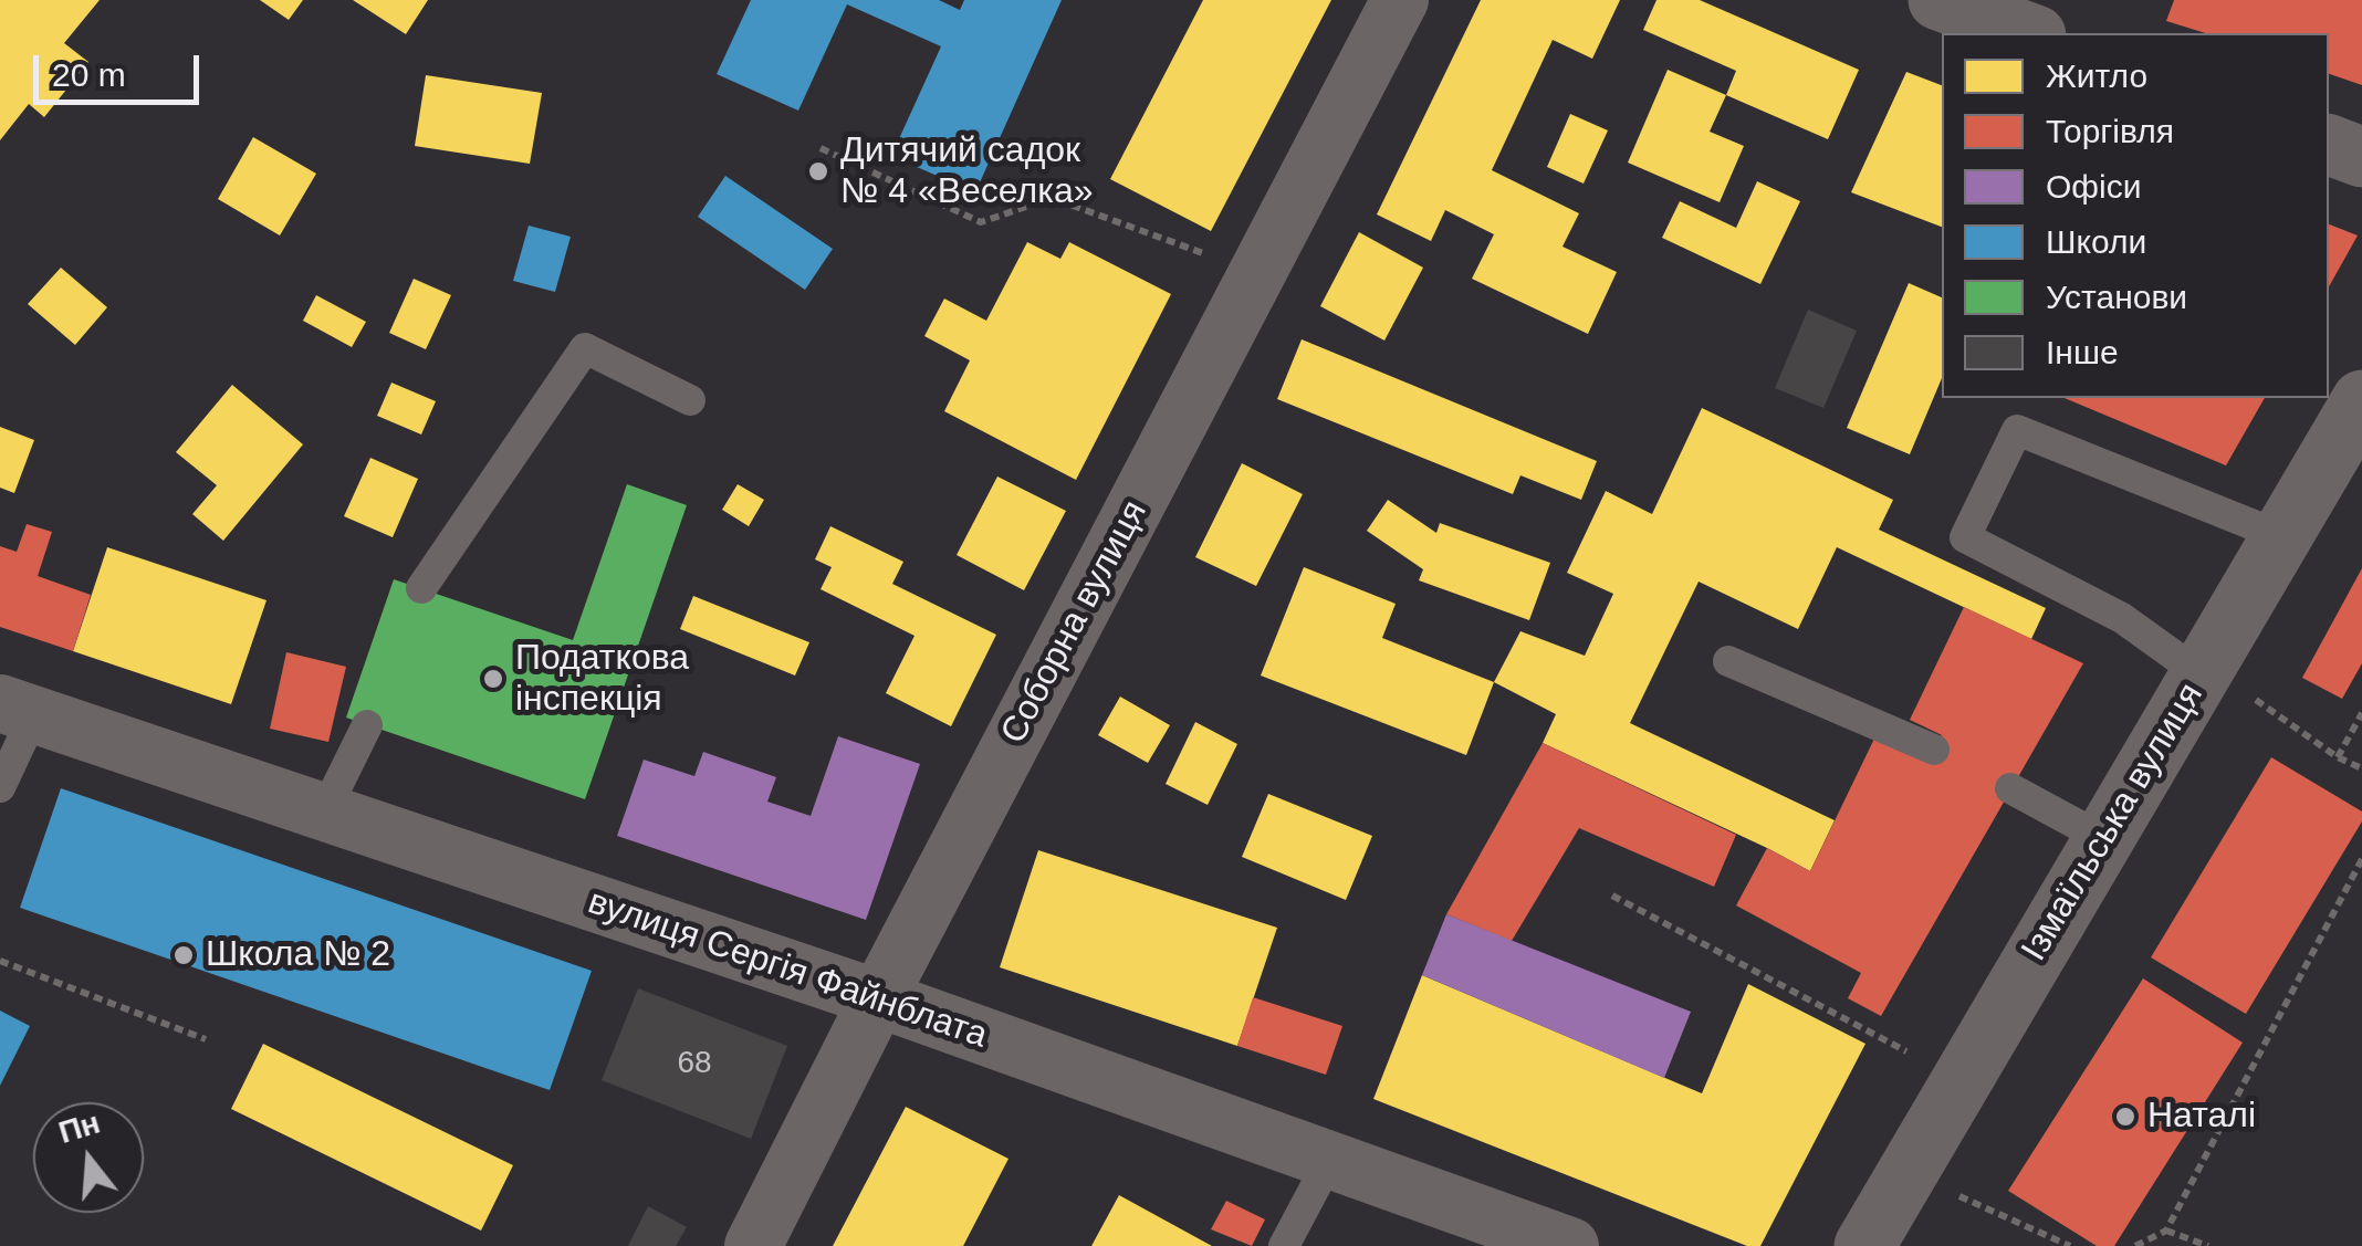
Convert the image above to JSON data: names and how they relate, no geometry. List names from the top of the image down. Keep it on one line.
{"streets":{"main road":["Ізмаїльська вулиця"],"street":["Соборна вулиця","вулиця Сергія Файнблата"]},"crossings":[["Соборна вулиця","вулиця Сергія Файнблата"]],"places":["Дитячий садок № 4 «Веселка»","Податкова інспекція","Школа № 2","Наталі"],"house_numbers":["68"],"legend":["Житло","Торгівля","Офіси","Школи","Установи","Інше"],"scale_bar":"20 m","north":"top"}
